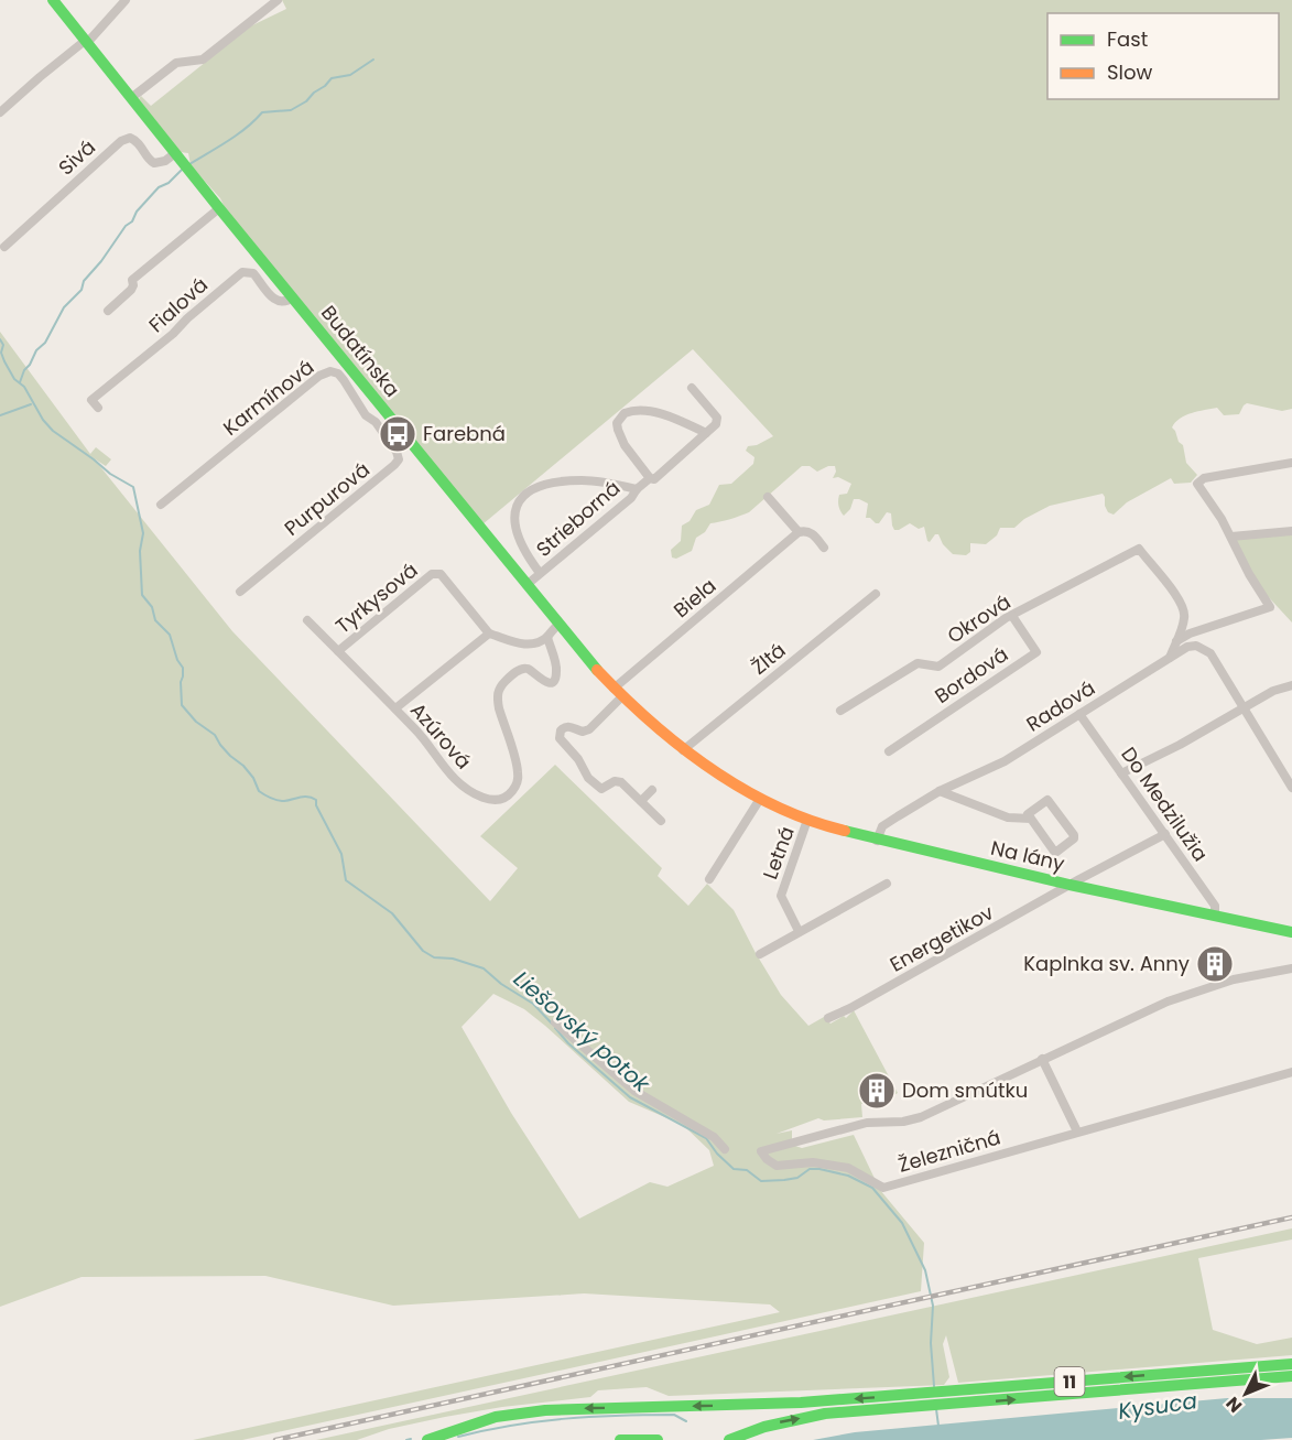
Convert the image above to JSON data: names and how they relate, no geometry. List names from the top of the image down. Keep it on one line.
{"streets":{"main road":["Budatínska","Na lány","11"],"street":["Sivá","Fialová","Karmínová","Purpurová","Strieborná","Tyrkysová","Biela","Okrová","Žltá","Bordová","Radová","Azúrová","Do Medzilužia","Letná","Energetikov","Železničná"]},"crossings":[["Sivá","Budatínska"],["Fialová","Budatínska"],["Budatínska","Strieborná"],["Budatínska","Biela"],["Budatínska","Na lány"],["Karmínová","Purpurová"],["Tyrkysová","Azúrová"],["Biela","Na lány"],["Okrová","Bordová"],["Žltá","Na lány"],["Radová","Do Medzilužia"],["Radová","Na lány"],["Do Medzilužia","Na lány"],["Do Medzilužia","Energetikov"],["Letná","Na lány"],["Na lány","Energetikov"]],"water":["Liešovský potok","Kysuca"],"places":{"bus stop":["Farebná"],"building":["Kaplnka sv. Anny","Dom smútku"]},"legend":["Fast","Slow"],"north":"bottom left"}
